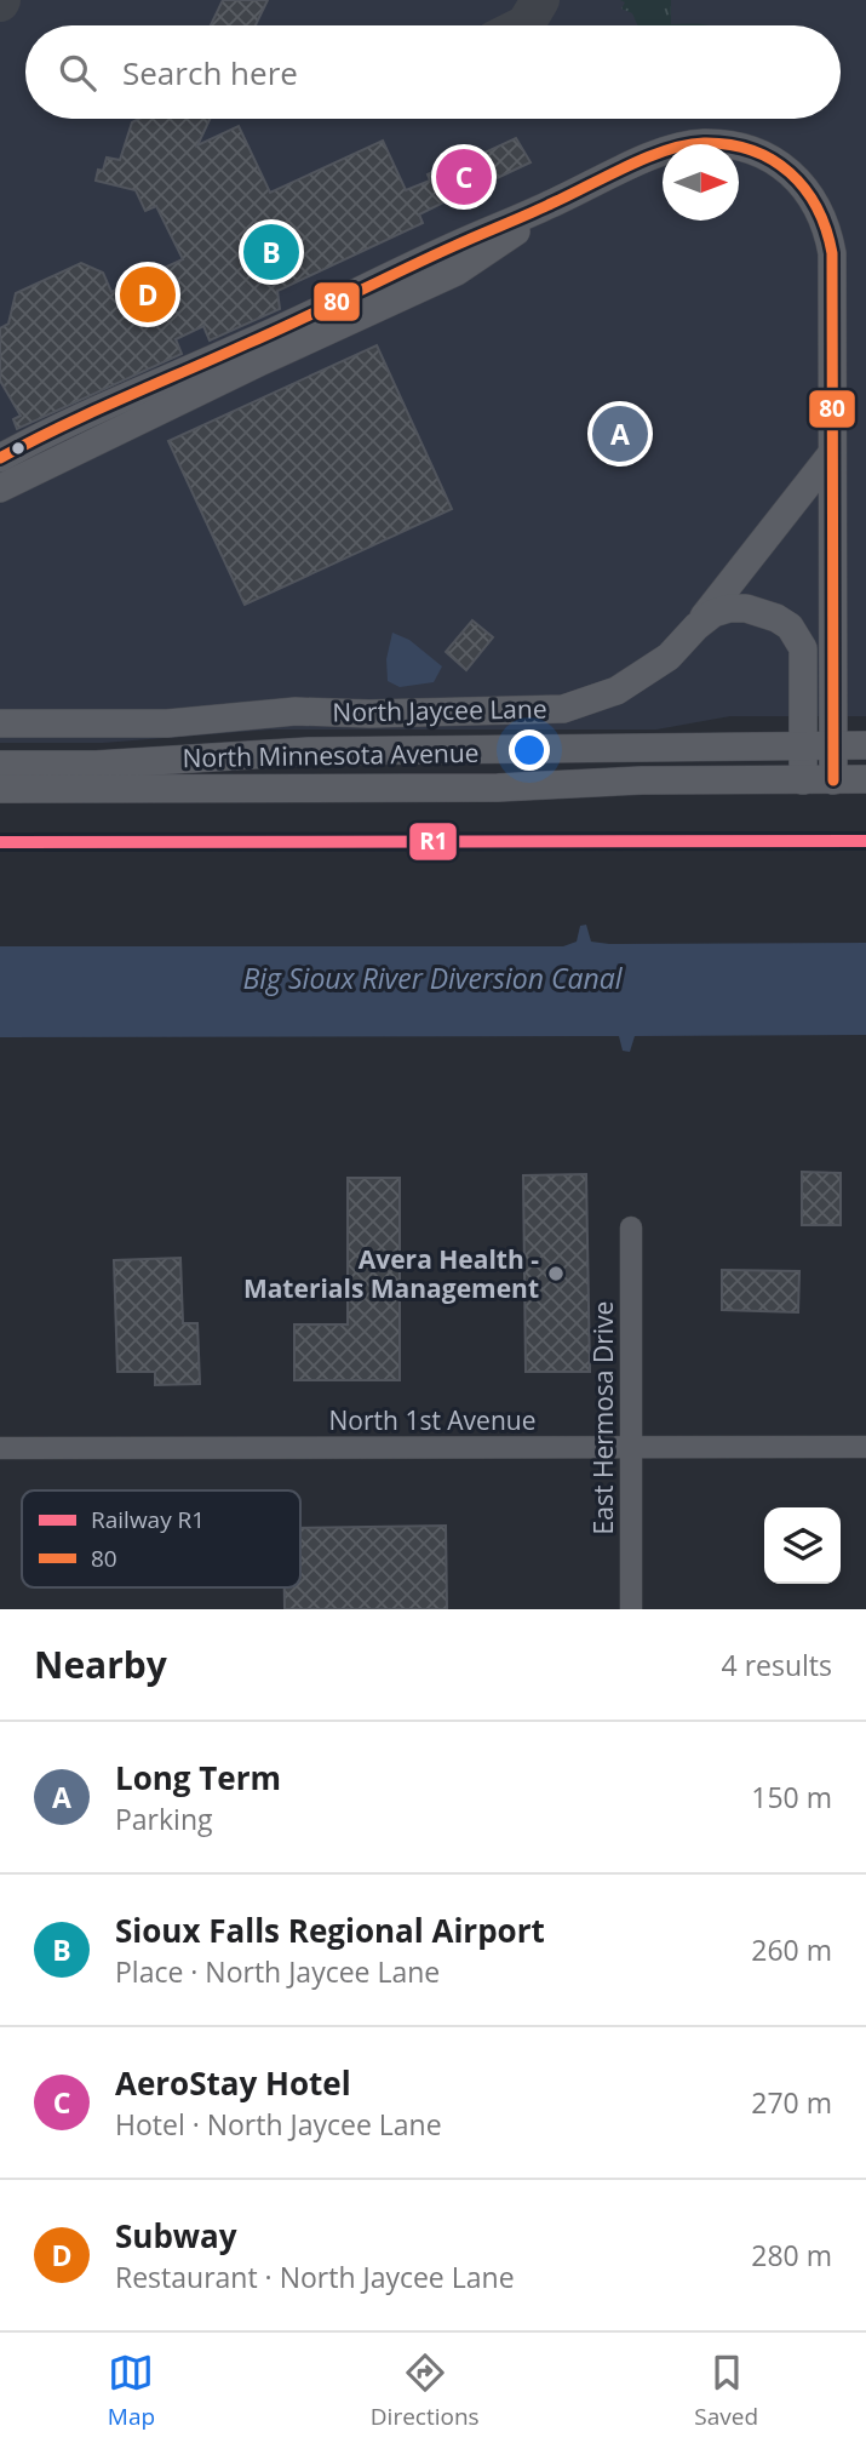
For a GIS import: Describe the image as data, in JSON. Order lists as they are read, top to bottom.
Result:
{
  "streets": {
    "main road": ["North Jaycee Lane", "North Minnesota Avenue"],
    "street": ["East Hermosa Drive", "North 1st Avenue"]
  },
  "crossings": [
    ["North Jaycee Lane", "North Minnesota Avenue"],
    ["East Hermosa Drive", "North 1st Avenue"]
  ],
  "water": ["Big Sioux River Diversion Canal"],
  "places": ["Avera Health - Materials Management"],
  "lines": ["transit line 80", "rail line R1"],
  "legend": ["Railway R1", "80"],
  "north": "right",
  "page": {
    "search": "Search here",
    "pins": [
      "C",
      "B",
      "D",
      "A"
    ],
    "heading": ["Nearby", "4 results"],
    "list": [
      {
        "mark": "A",
        "name": "Long Term",
        "note": "Parking",
        "value": "150 m"
      },
      {
        "mark": "B",
        "name": "Sioux Falls Regional Airport",
        "note": "Place · North Jaycee Lane",
        "value": "260 m"
      },
      {
        "mark": "C",
        "name": "AeroStay Hotel",
        "note": "Hotel · North Jaycee Lane",
        "value": "270 m"
      },
      {
        "mark": "D",
        "name": "Subway",
        "note": "Restaurant · North Jaycee Lane",
        "value": "280 m"
      }
    ],
    "nav": ["Map", "Directions", "Saved"]
  }
}
